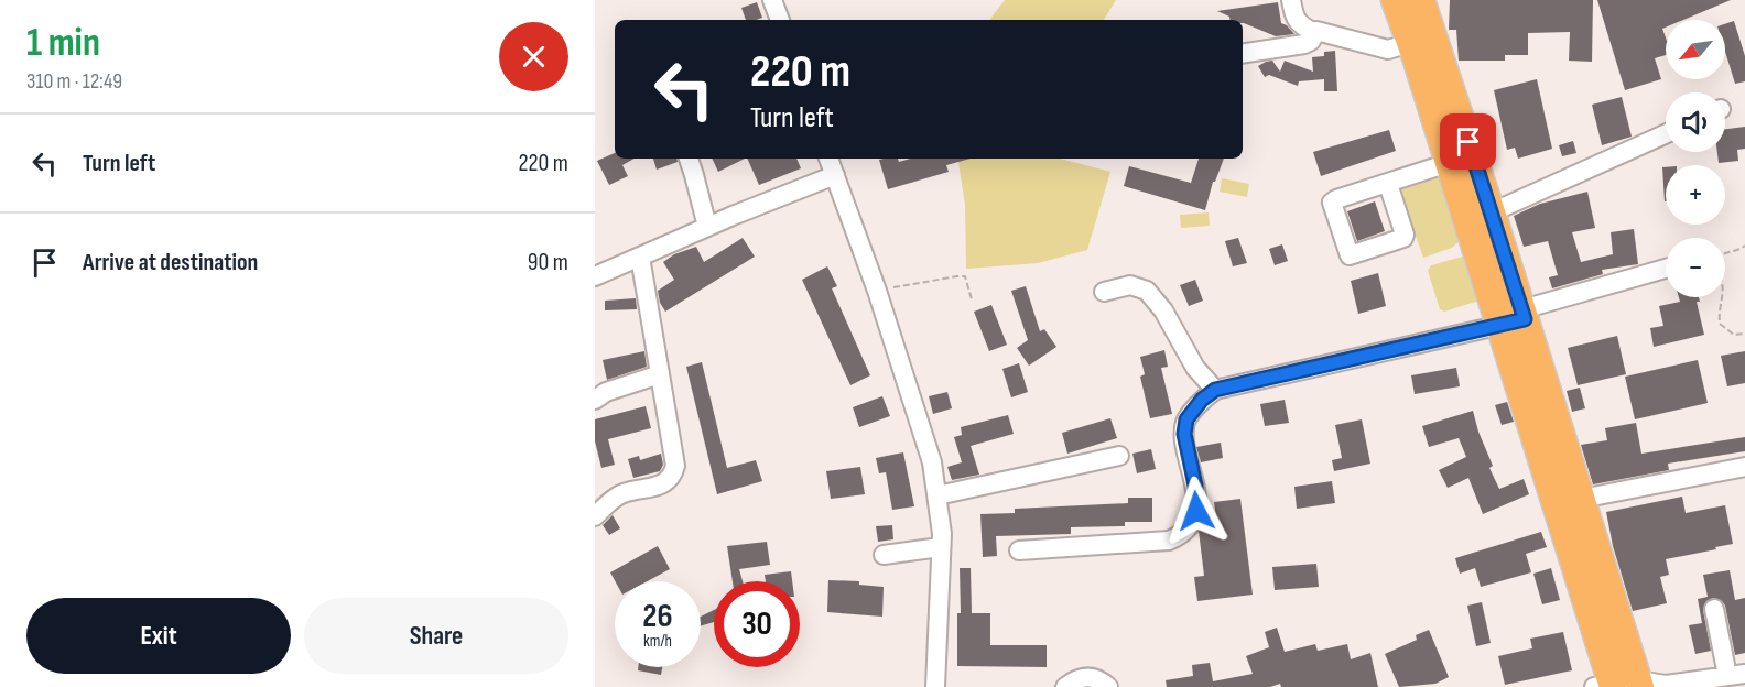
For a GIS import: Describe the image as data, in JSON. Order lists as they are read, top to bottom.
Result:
{
  "north": "bottom left",
  "page": {
    "heading": ["1 min", "310 m · 12:49"],
    "map_buttons": ["+", "−"],
    "turn": ["220 m", "Turn left"],
    "list": [
      {
        "name": "Turn left",
        "value": "220 m"
      },
      {
        "name": "Arrive at destination",
        "value": "90 m"
      }
    ],
    "speed": "26 km/h",
    "limit": "30",
    "buttons": ["Exit", "Share"]
  }
}
